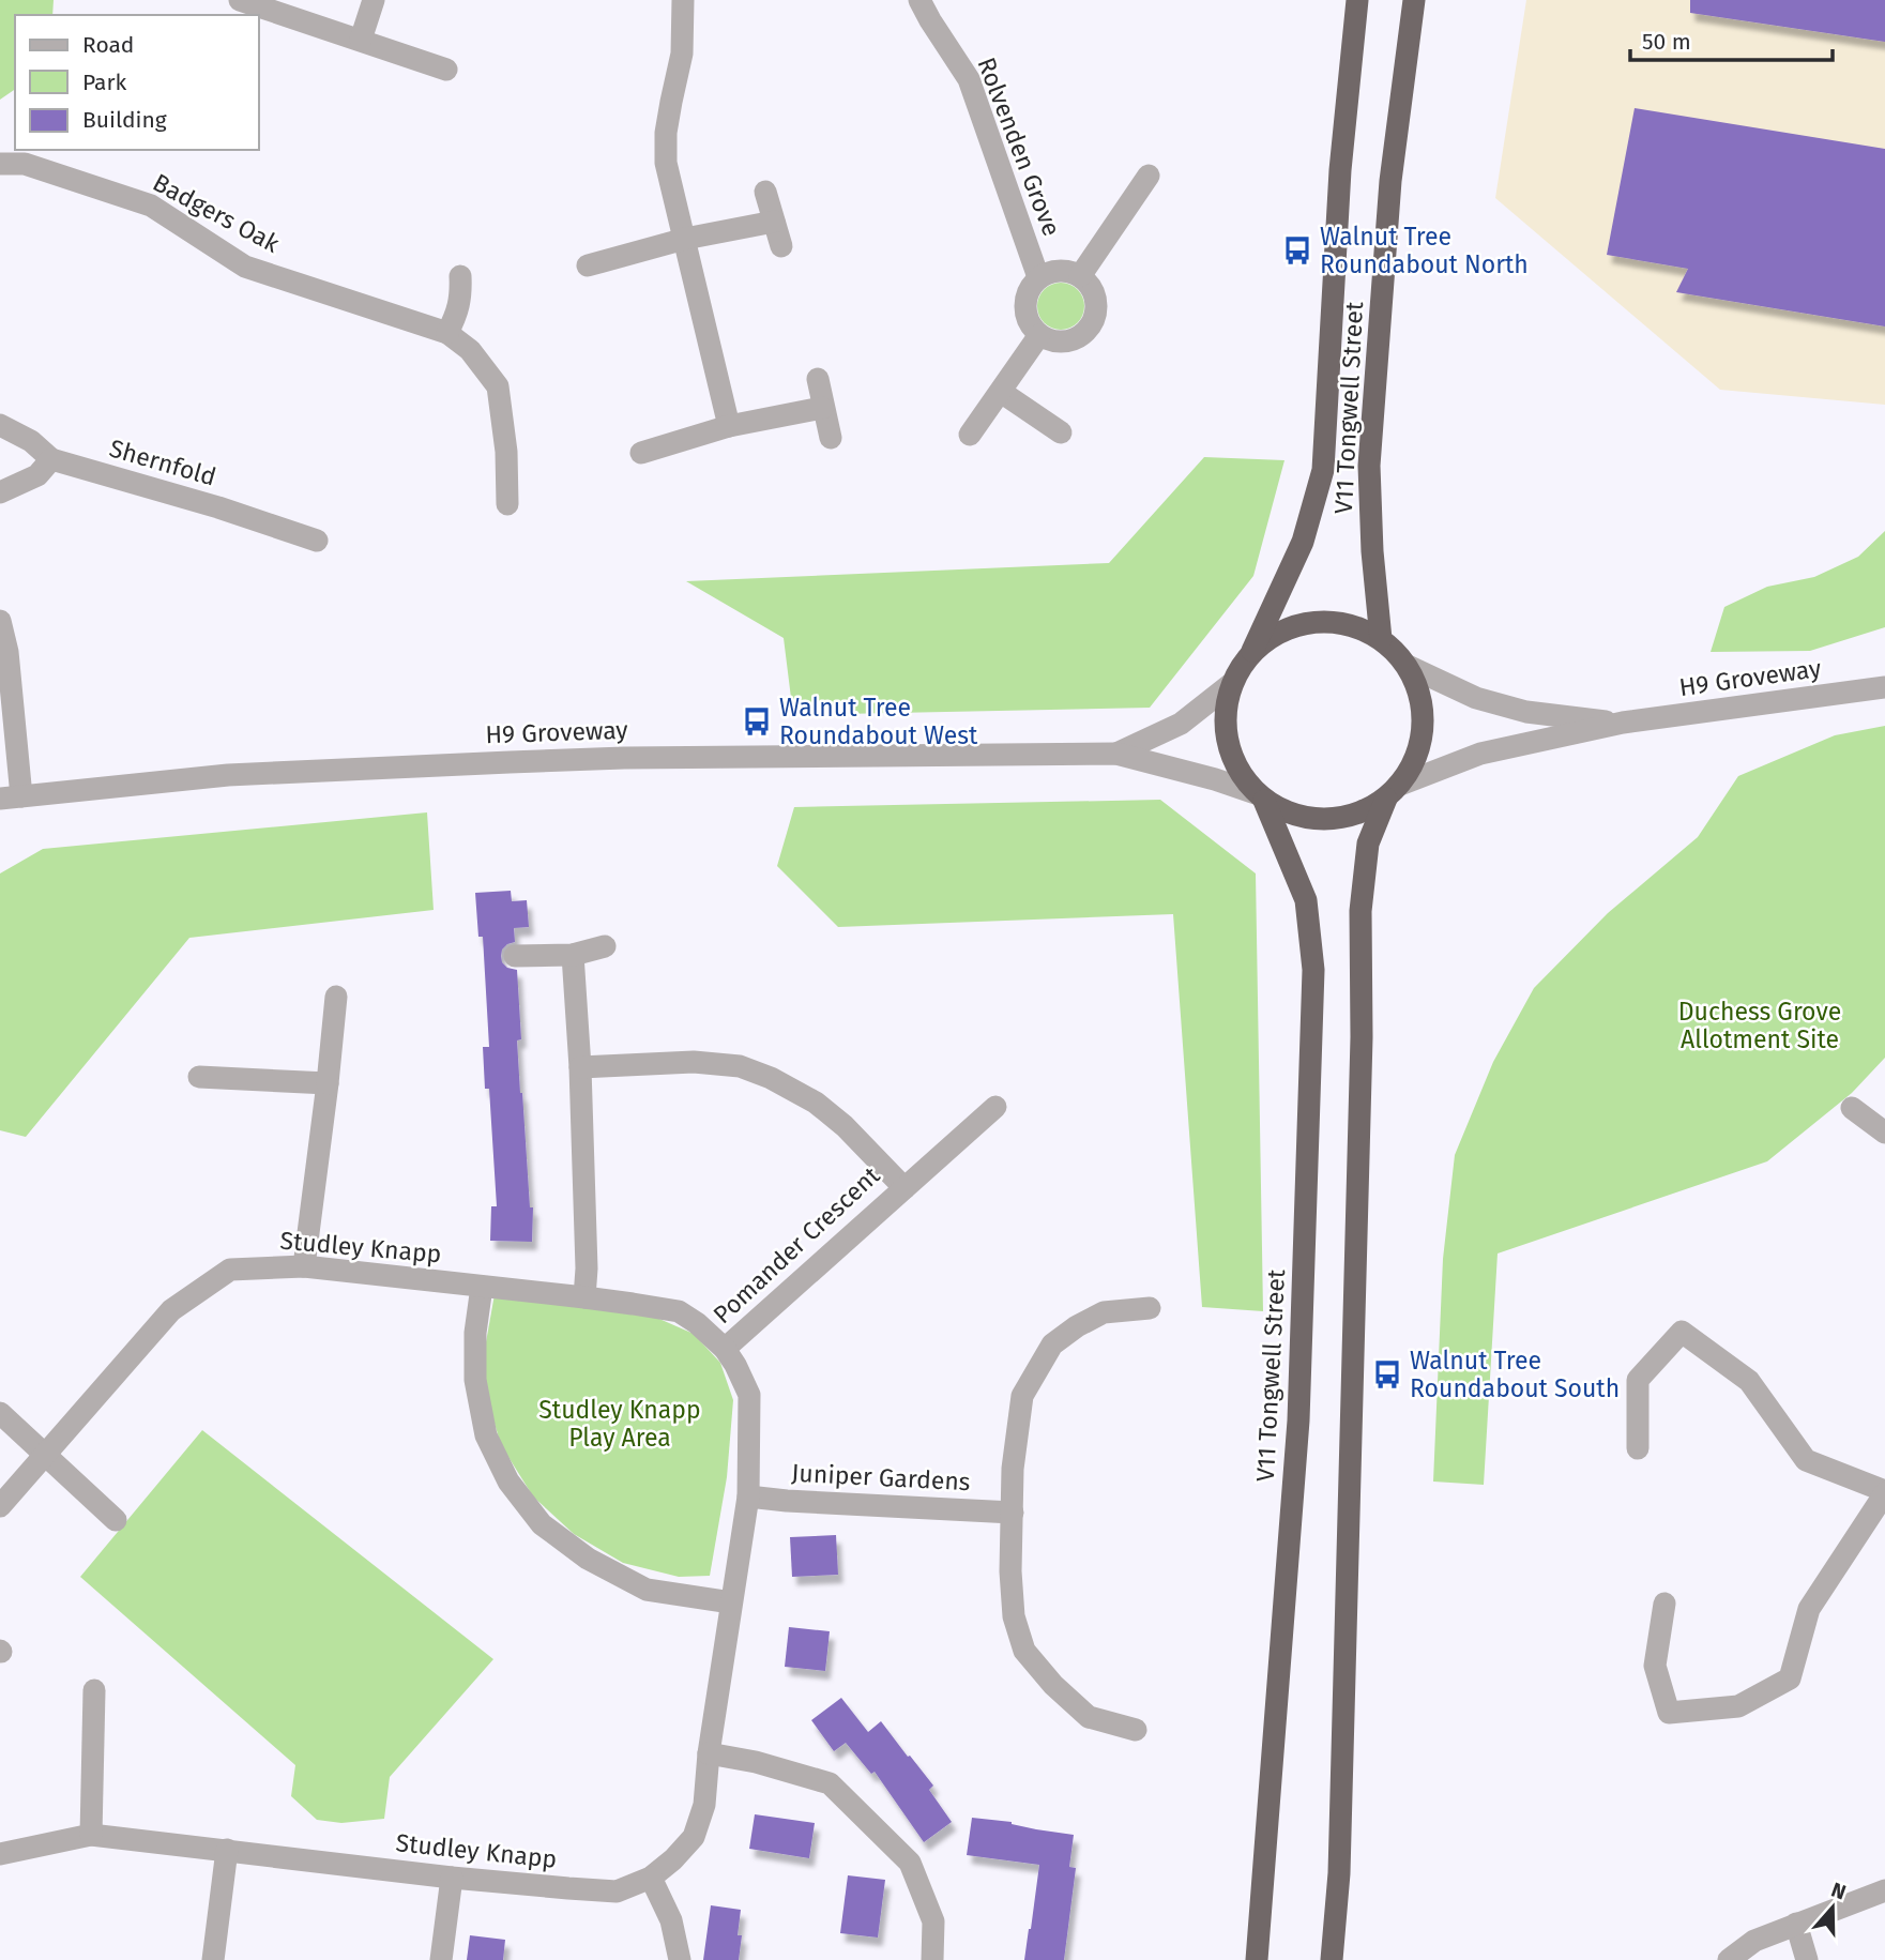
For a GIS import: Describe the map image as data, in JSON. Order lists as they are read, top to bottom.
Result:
{
  "streets": {
    "highway": ["V11 Tongwell Street"],
    "street": [
      "Rolvenden Grove",
      "Badgers Oak",
      "Shernfold",
      "H9 Groveway",
      "Pomander Crescent",
      "Studley Knapp",
      "Juniper Gardens"
    ]
  },
  "crossings": [
    ["V11 Tongwell Street", "H9 Groveway"],
    ["Pomander Crescent", "Studley Knapp"],
    ["Studley Knapp", "Juniper Gardens"]
  ],
  "parks": ["Duchess Grove Allotment Site", "Studley Knapp Play Area"],
  "places": {
    "bus stop": ["Walnut Tree Roundabout North", "Walnut Tree Roundabout West", "Walnut Tree Roundabout South"]
  },
  "legend": ["Road", "Park", "Building"],
  "scale_bar": "50 m",
  "north": "top"
}
